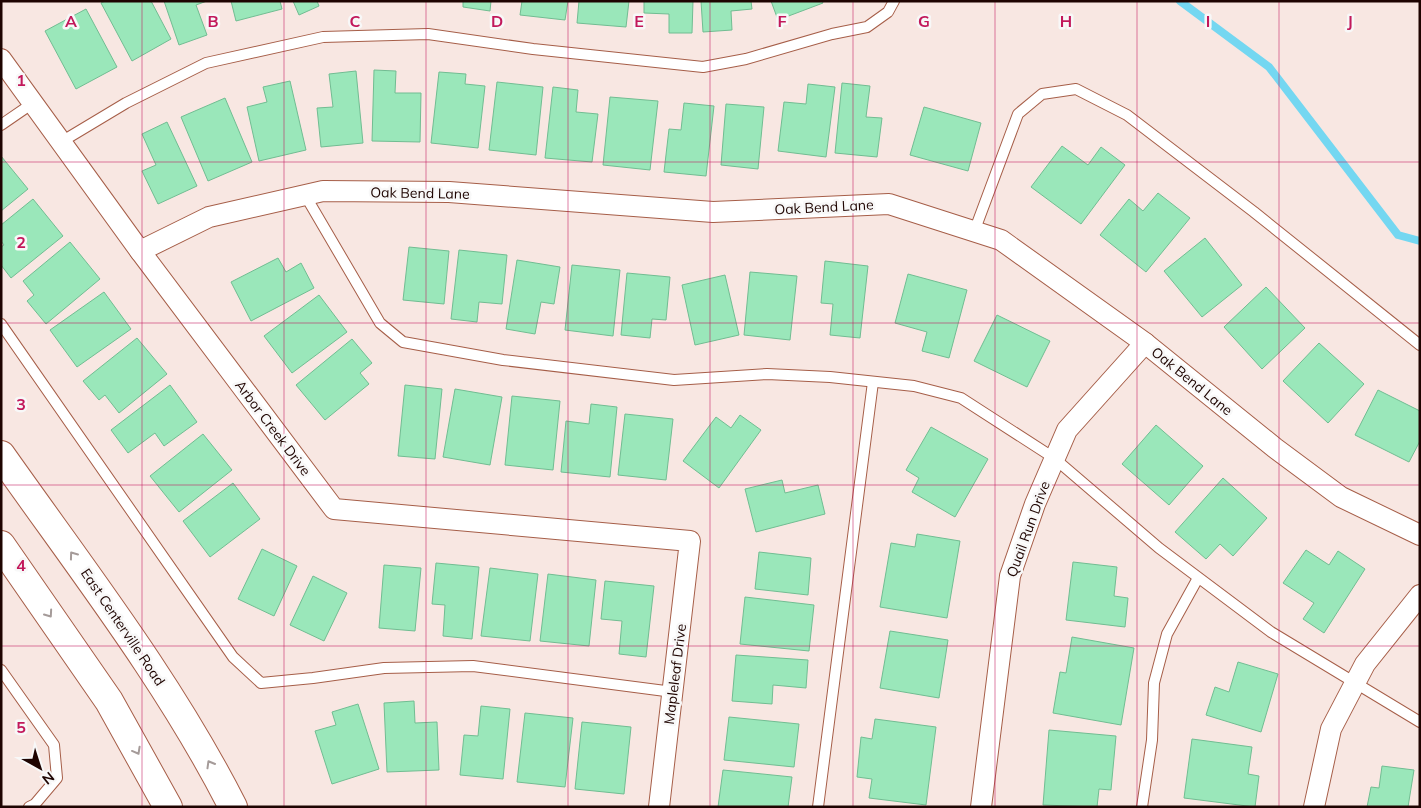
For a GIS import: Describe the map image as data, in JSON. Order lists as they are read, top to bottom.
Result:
{
  "streets": {
    "main road": ["East Centerville Road"],
    "street": [
      "Oak Bend Lane",
      "Arbor Creek Drive",
      "Quail Run Drive",
      "Mapleleaf Drive"
    ]
  },
  "crossings": [
    ["Oak Bend Lane", "Arbor Creek Drive"],
    ["Oak Bend Lane", "Quail Run Drive"],
    ["Arbor Creek Drive", "Mapleleaf Drive"]
  ],
  "north": "bottom right",
  "grid": {
    "columns": [
      "A",
      "B",
      "C",
      "D",
      "E",
      "F",
      "G",
      "H",
      "I",
      "J"
    ],
    "rows": [
      "1",
      "2",
      "3",
      "4",
      "5"
    ]
  }
}
